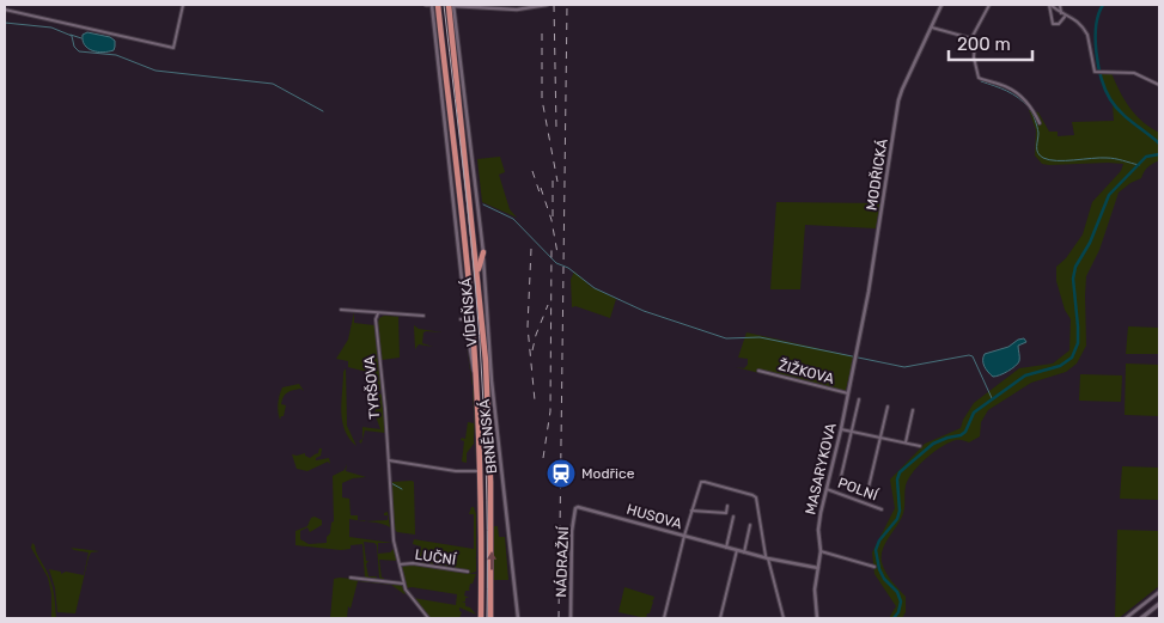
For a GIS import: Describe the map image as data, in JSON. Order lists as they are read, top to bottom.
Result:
{
  "streets": {
    "highway": ["VÍDEŇSKÁ"],
    "street": [
      "MODŘICKÁ",
      "ŽIŽKOVA",
      "TYRŠOVA",
      "BRNĚNSKÁ",
      "MASARYKOVA",
      "POLNÍ",
      "HUSOVA",
      "LUČNÍ",
      "NÁDRAŽNÍ"
    ]
  },
  "crossings": [
    ["MODŘICKÁ", "MASARYKOVA"],
    ["ŽIŽKOVA", "MASARYKOVA"],
    ["TYRŠOVA", "LUČNÍ"],
    ["MASARYKOVA", "POLNÍ"],
    ["MASARYKOVA", "HUSOVA"],
    ["HUSOVA", "NÁDRAŽNÍ"]
  ],
  "places": {
    "station": ["Modřice"]
  },
  "scale_bar": "200 m"
}
